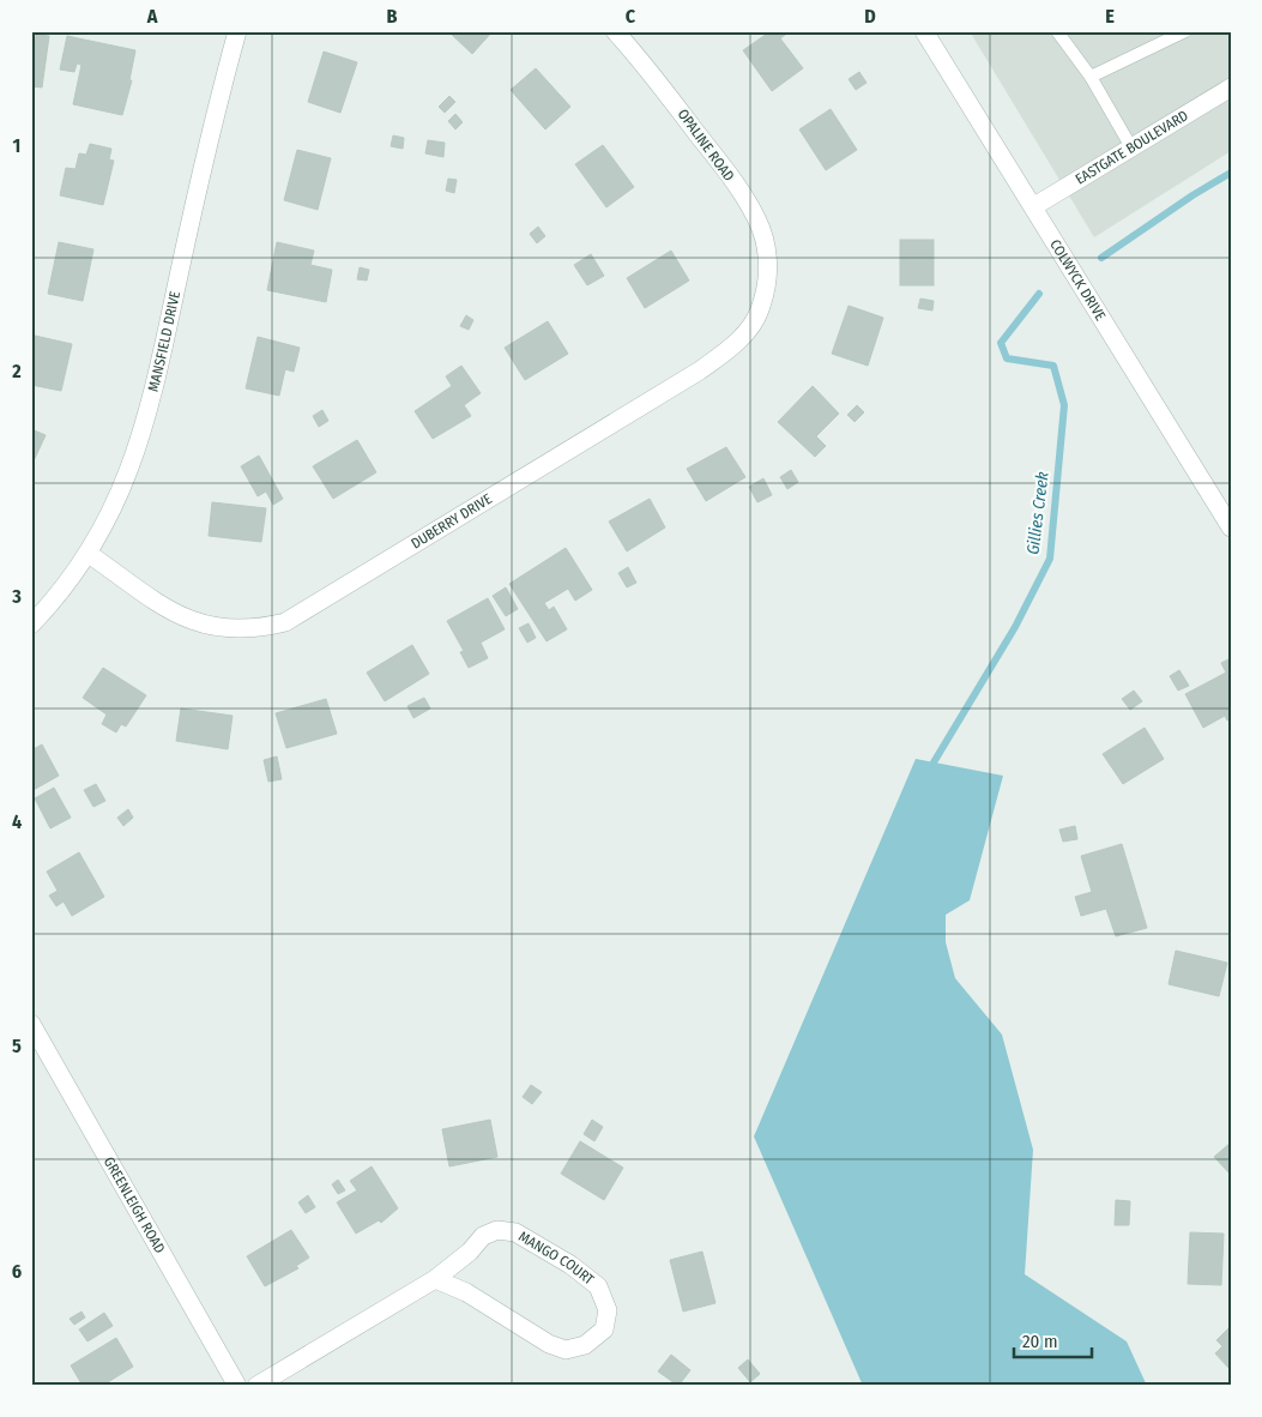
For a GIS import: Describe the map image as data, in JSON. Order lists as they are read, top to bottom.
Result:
{
  "streets": {
    "street": [
      "OPALINE ROAD",
      "EASTGATE BOULEVARD",
      "COLWYCK DRIVE",
      "MANSFIELD DRIVE",
      "DUBERRY DRIVE",
      "GREENLEIGH ROAD",
      "MANGO COURT"
    ]
  },
  "crossings": [
    ["OPALINE ROAD", "DUBERRY DRIVE"],
    ["EASTGATE BOULEVARD", "COLWYCK DRIVE"],
    ["MANSFIELD DRIVE", "DUBERRY DRIVE"]
  ],
  "water": ["Gillies Creek"],
  "scale_bar": "20 m",
  "grid": {
    "columns": [
      "A",
      "B",
      "C",
      "D",
      "E"
    ],
    "rows": [
      "1",
      "2",
      "3",
      "4",
      "5",
      "6"
    ]
  }
}
